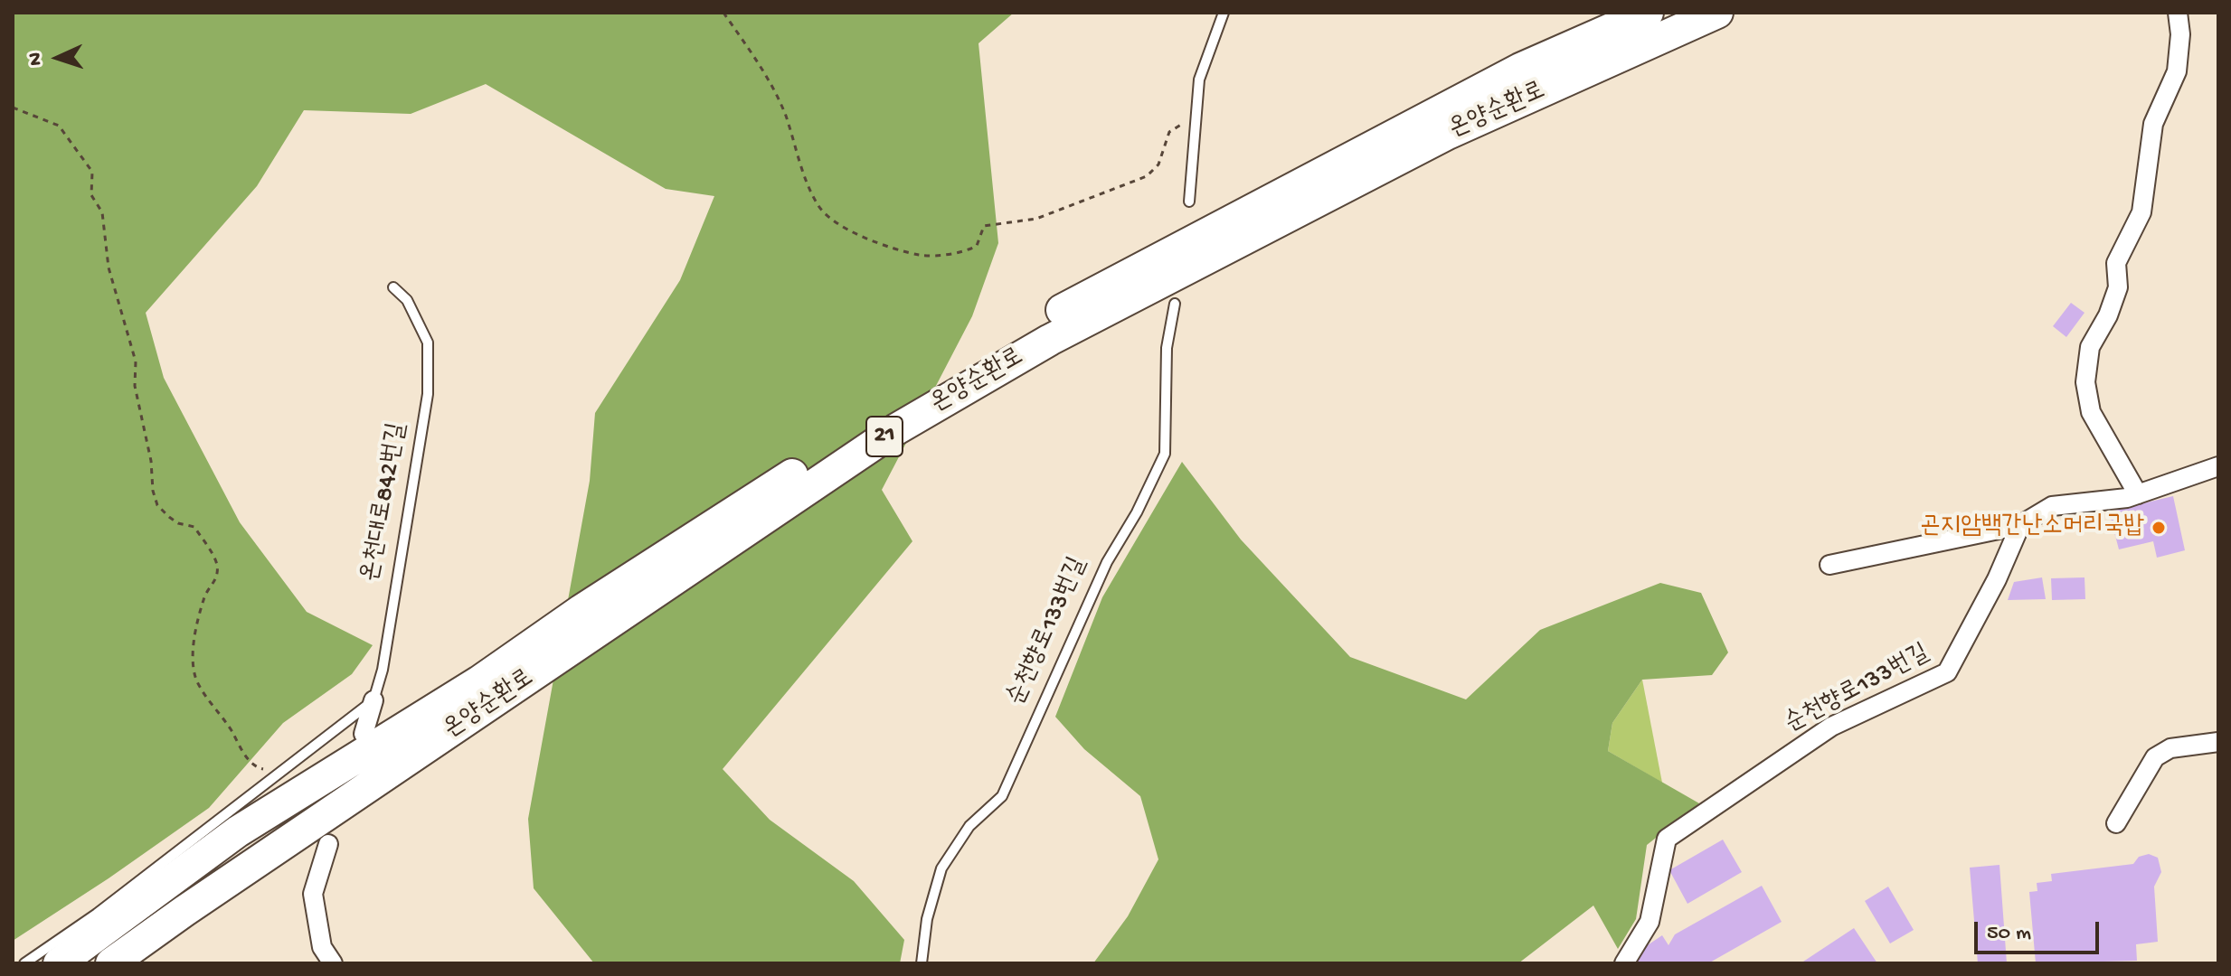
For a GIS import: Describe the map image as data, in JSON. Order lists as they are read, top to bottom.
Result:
{
  "streets": {
    "highway": ["온양순환로", "21"],
    "street": ["온천대로842번길", "순천향로133번길"]
  },
  "places": ["곤지암백간난소머리국밥"],
  "scale_bar": "50 m",
  "north": "left"
}
